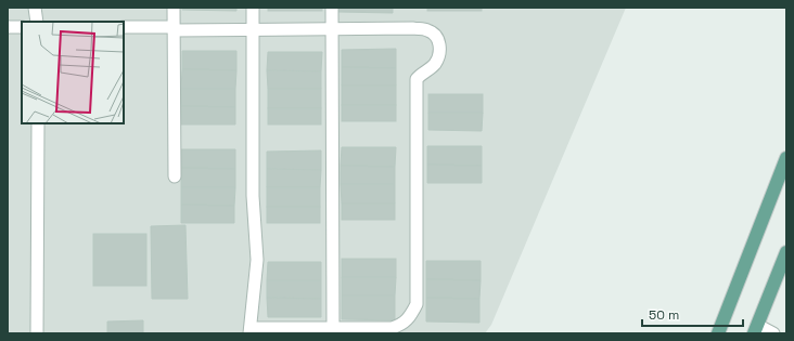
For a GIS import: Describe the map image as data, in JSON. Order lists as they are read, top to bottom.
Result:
{
  "scale_bar": "50 m"
}
